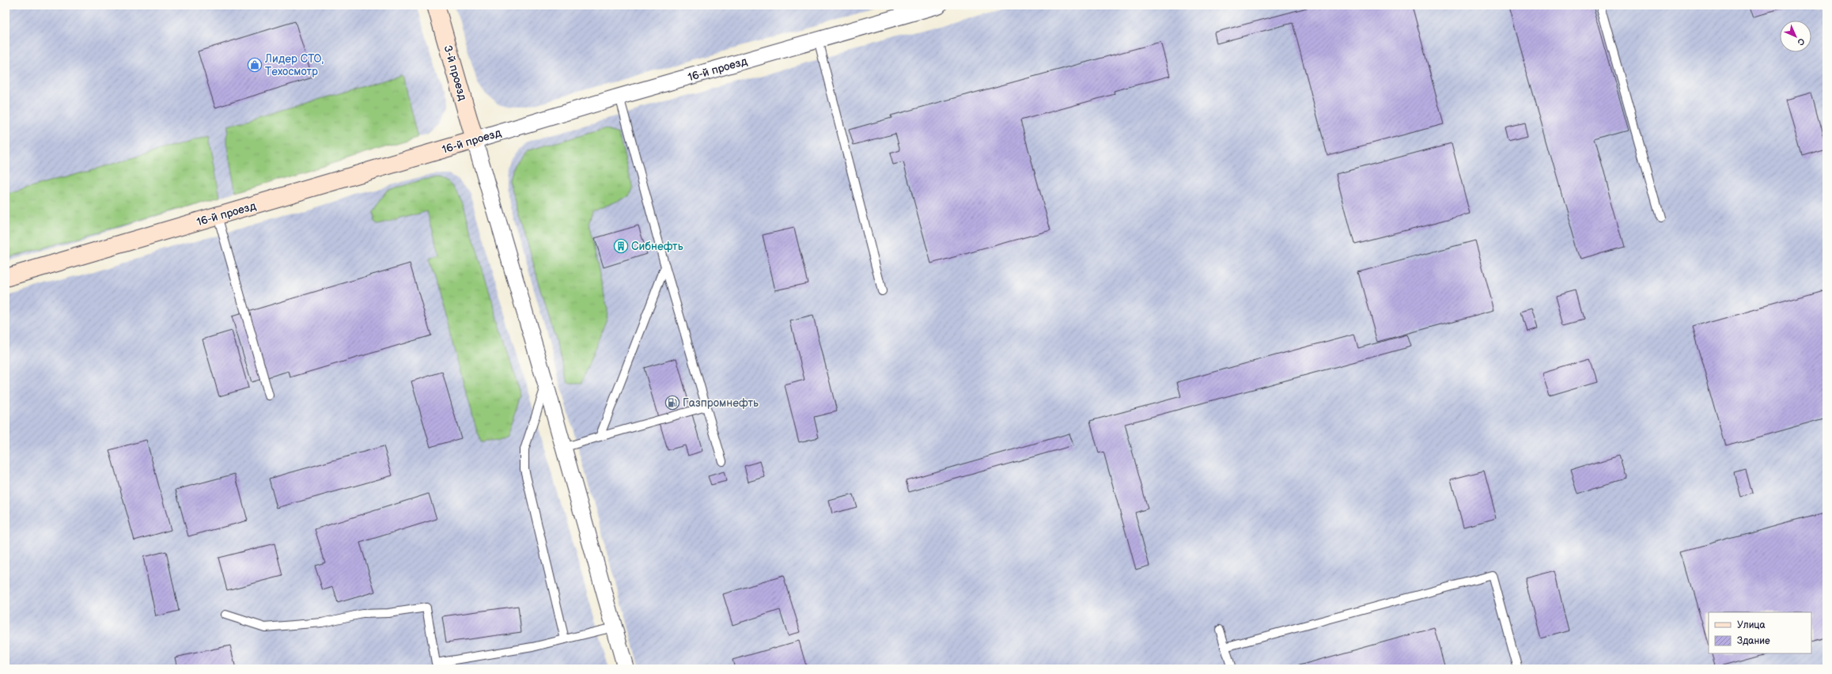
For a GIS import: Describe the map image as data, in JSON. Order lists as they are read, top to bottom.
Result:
{
  "streets": {
    "street": ["16-й проезд", "3-й проезд"]
  },
  "crossings": [
    ["16-й проезд", "3-й проезд"]
  ],
  "places": {
    "shop": ["Лидер СТО, Техосмотр"],
    "building": ["Сибнефть"],
    "fuel station": ["Газпромнефть"]
  },
  "legend": ["Улица", "Здание"],
  "north": "bottom right"
}
